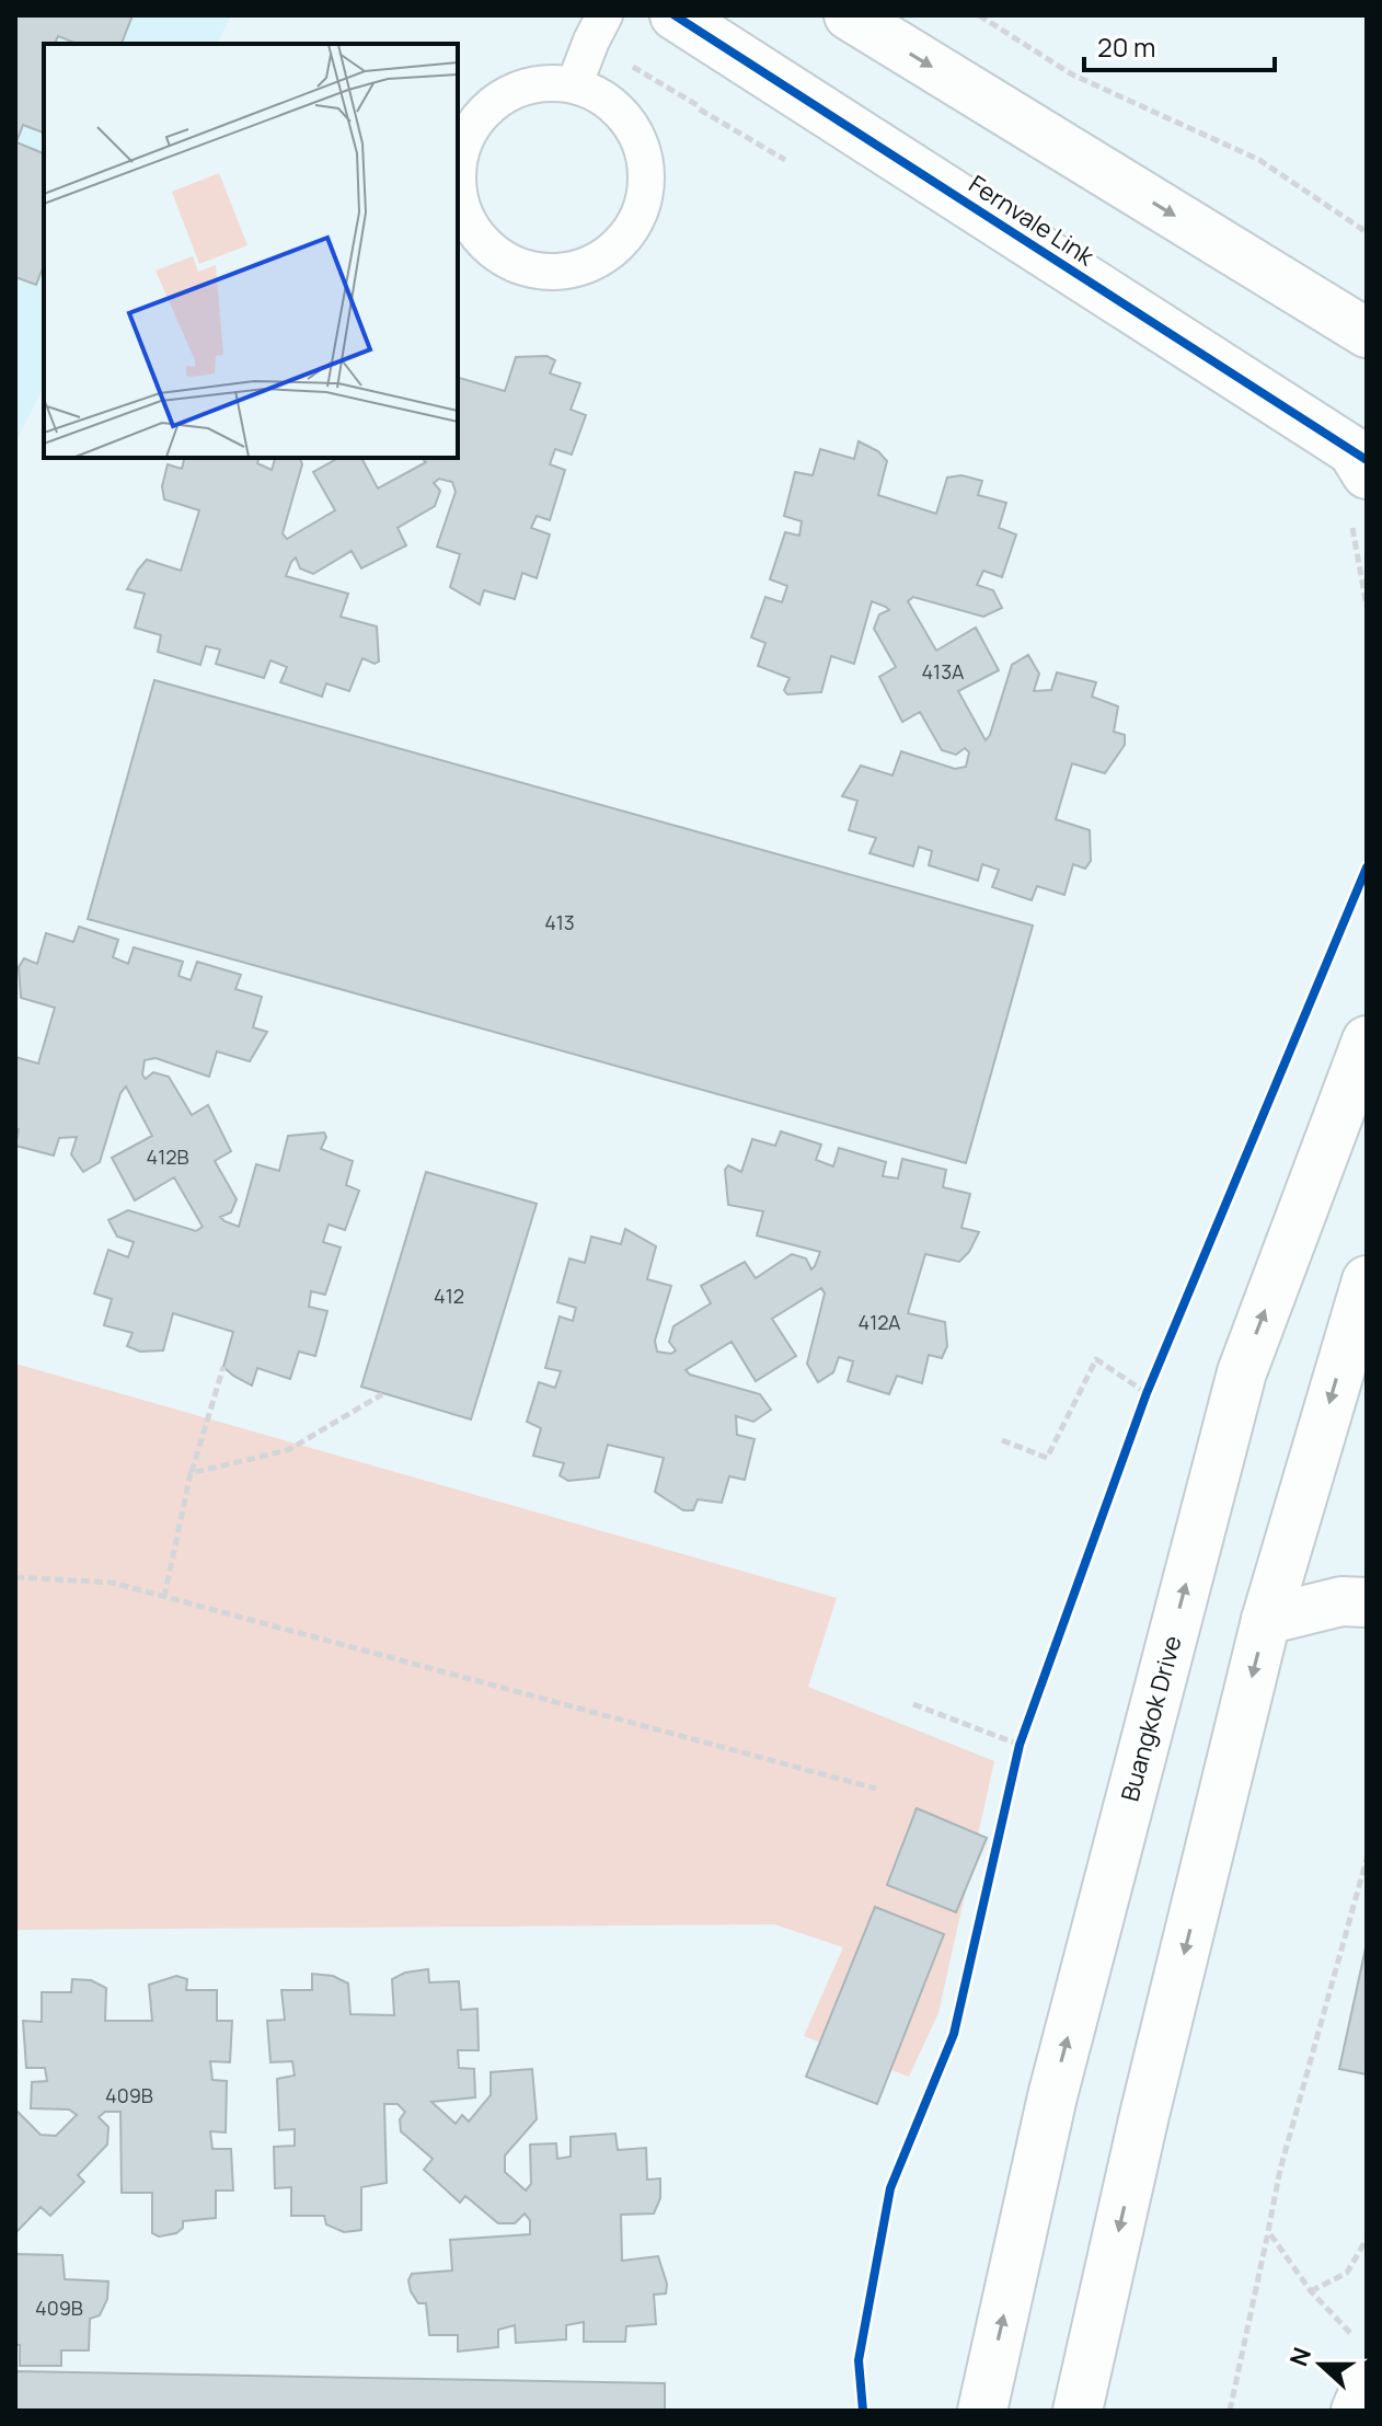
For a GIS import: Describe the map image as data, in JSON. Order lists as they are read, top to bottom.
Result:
{
  "streets": {
    "main road": ["Fernvale Link", "Buangkok Drive"]
  },
  "house_numbers": [
    "413A",
    "413",
    "412B",
    "412",
    "412A",
    "409B",
    "409B"
  ],
  "scale_bar": "20 m",
  "north": "left"
}
